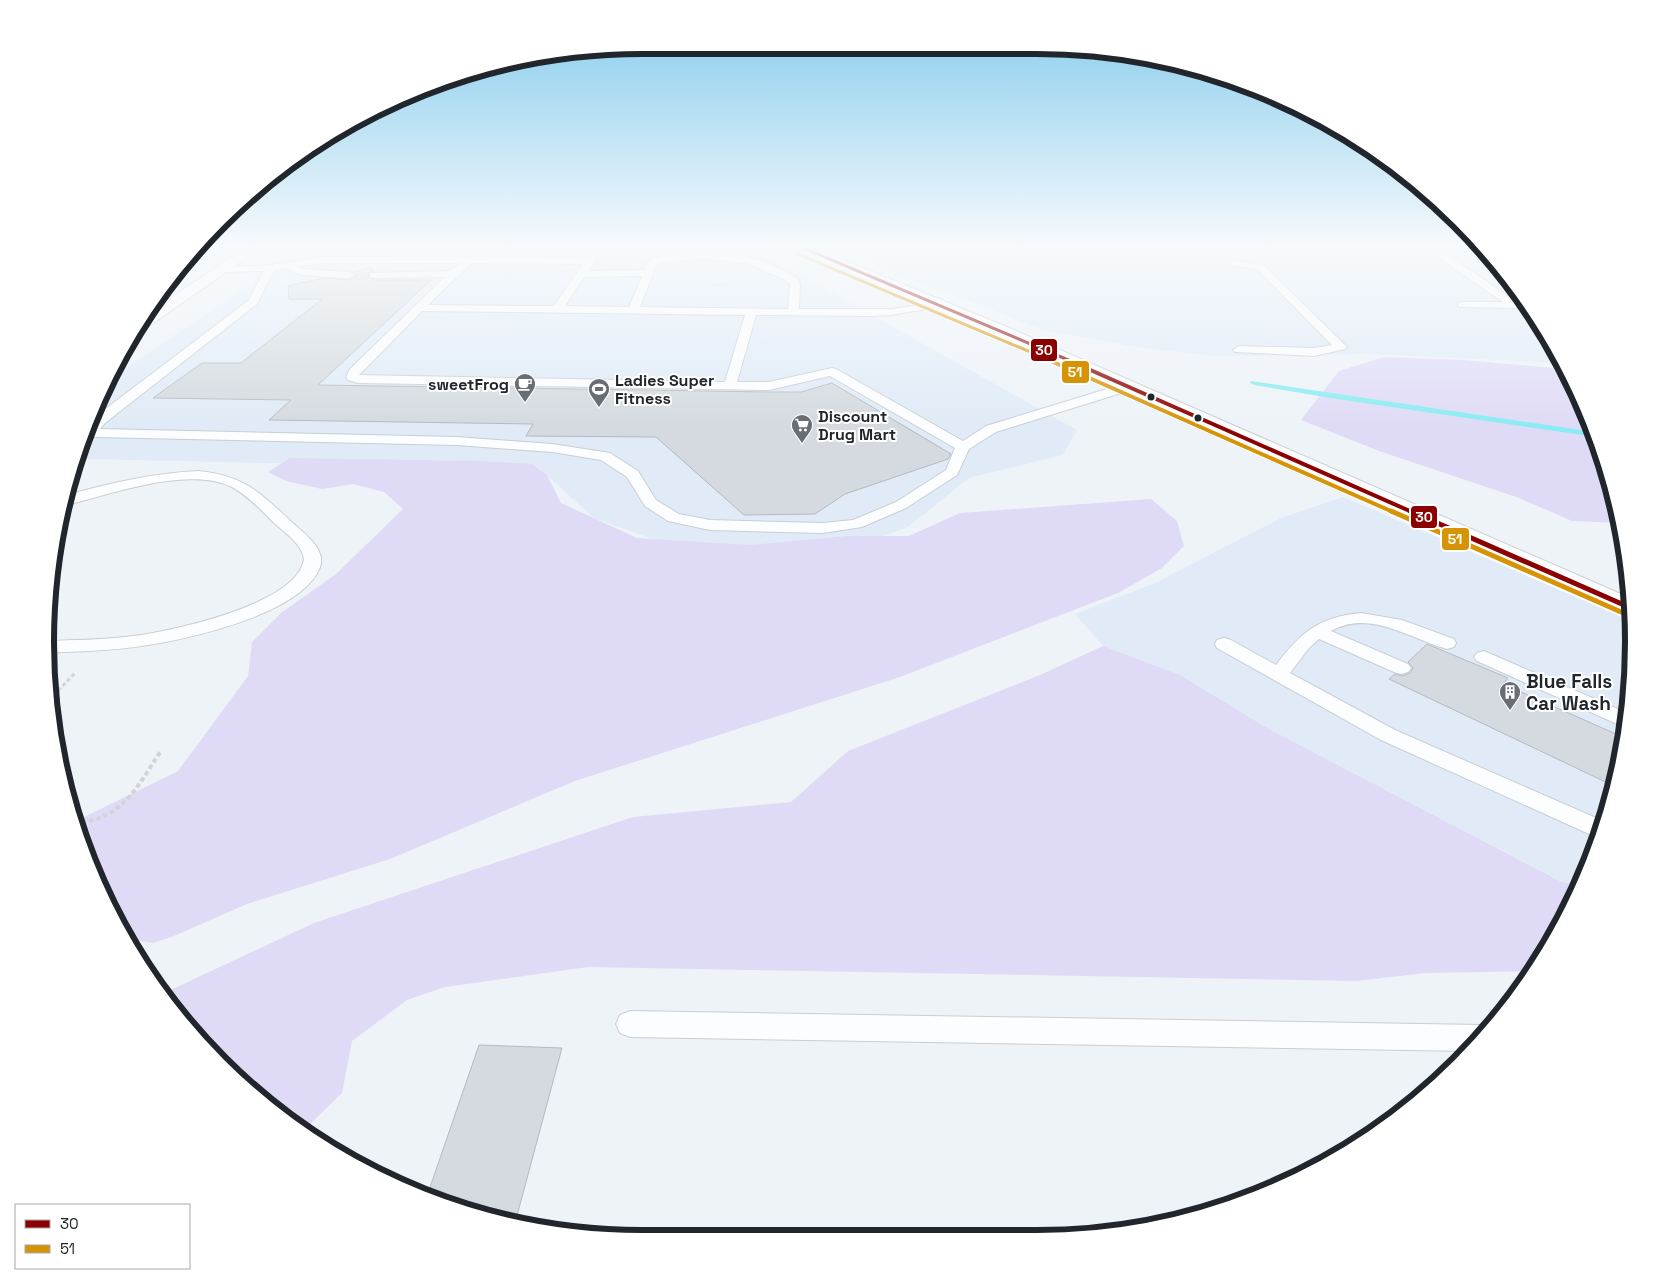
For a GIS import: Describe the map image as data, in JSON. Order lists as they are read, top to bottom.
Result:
{
  "places": {
    "cafe": ["sweetFrog"],
    "sports": ["Ladies Super Fitness"],
    "supermarket": ["Discount Drug Mart"],
    "building": ["Blue Falls Car Wash"]
  },
  "lines": ["transit line 30", "transit line 51"],
  "legend": ["30", "51"]
}
